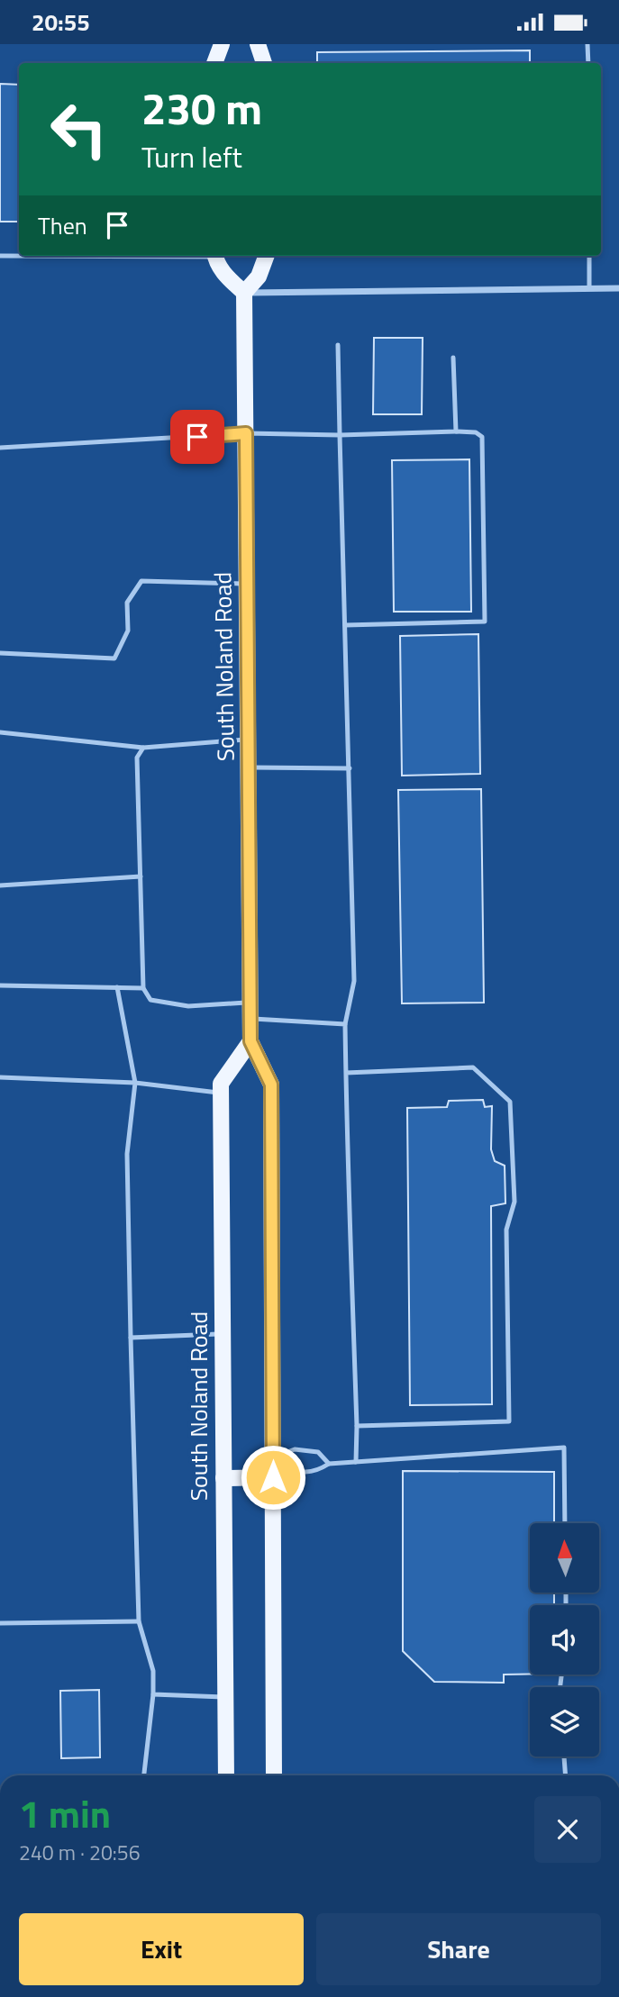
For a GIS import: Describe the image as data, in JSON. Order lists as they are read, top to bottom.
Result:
{
  "streets": {
    "main road": ["South Noland Road"]
  },
  "north": "top",
  "page": {
    "status": "20:55",
    "turn": ["230 m", "Turn left"],
    "then": "Then",
    "heading": ["1 min", "240 m · 20:56"],
    "buttons": ["Exit", "Share"]
  }
}
